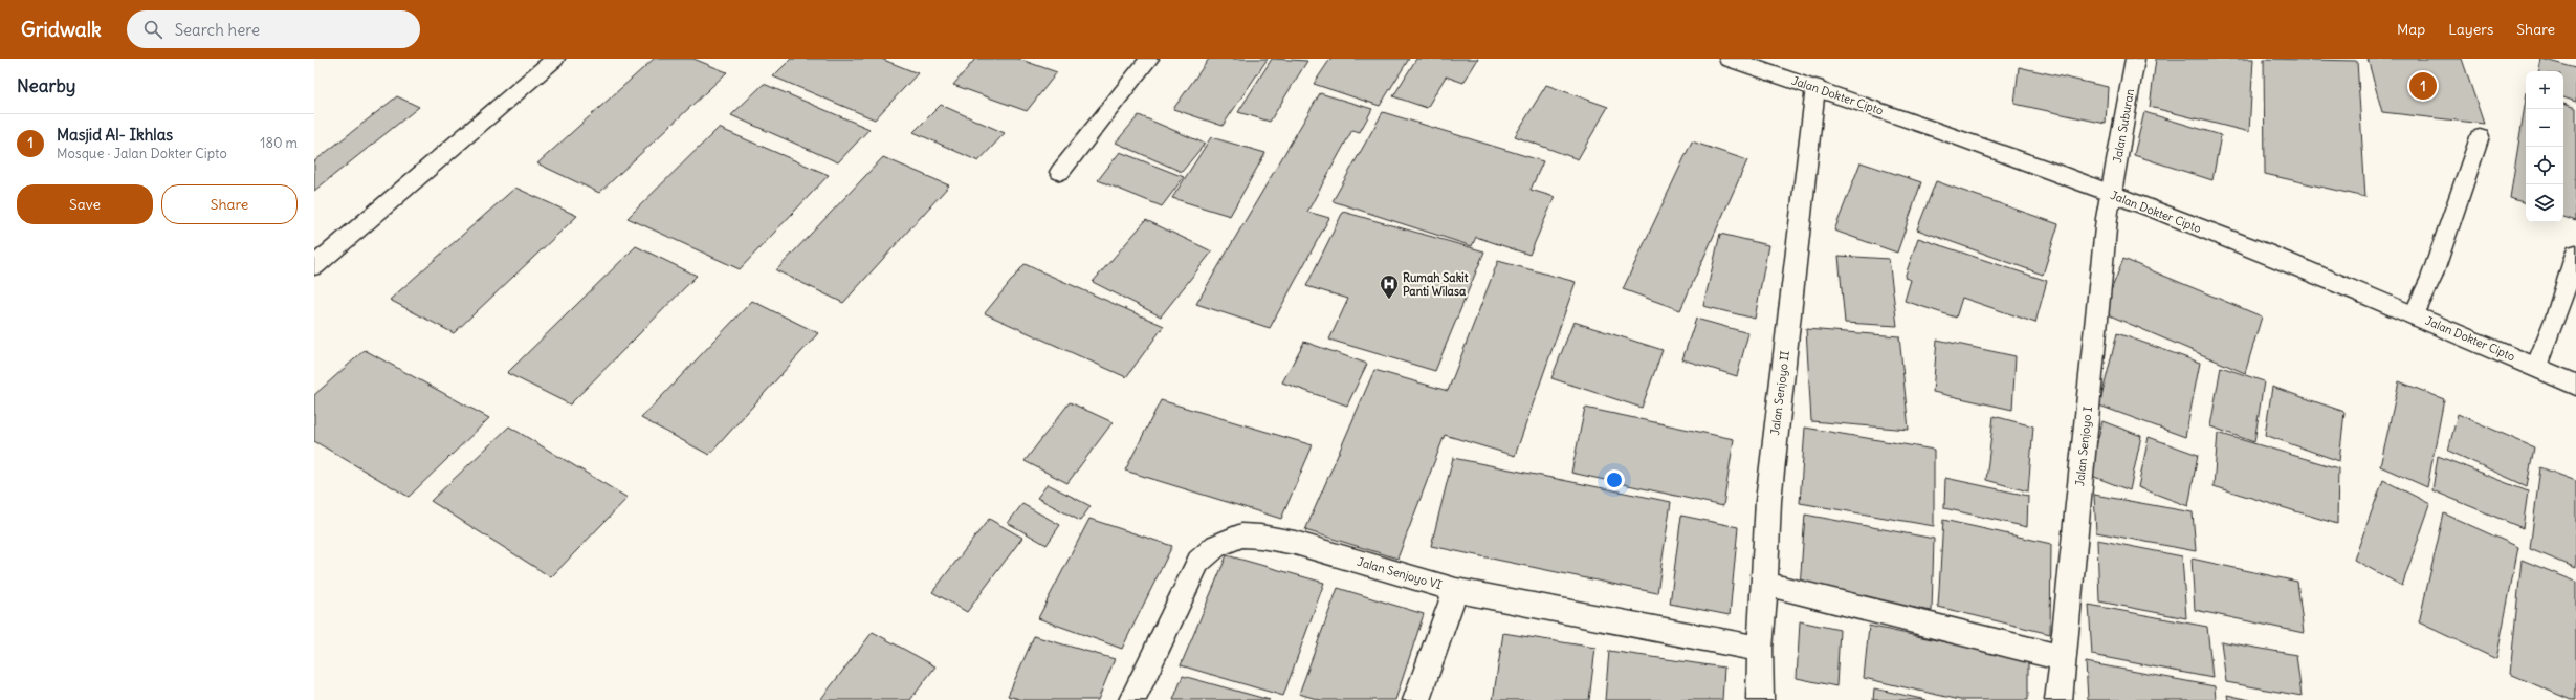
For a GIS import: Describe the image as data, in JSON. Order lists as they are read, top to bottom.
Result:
{
  "streets": {
    "main road": [
      "Jalan Dokter Cipto",
      "Jalan Suburan",
      "Jalan Senjoyo II",
      "Jalan Senjoyo I",
      "Jalan Senjoyo VI"
    ]
  },
  "crossings": [
    ["Jalan Dokter Cipto", "Jalan Suburan"],
    ["Jalan Dokter Cipto", "Jalan Senjoyo II"],
    ["Jalan Dokter Cipto", "Jalan Senjoyo I"],
    ["Jalan Suburan", "Jalan Senjoyo I"],
    ["Jalan Senjoyo II", "Jalan Senjoyo VI"]
  ],
  "places": {
    "hospital": ["Rumah Sakit Panti Wilasa"]
  },
  "page": {
    "header": "Gridwalk",
    "search": "Search here",
    "nav": ["Map", "Layers", "Share"],
    "heading": "Nearby",
    "pins": "1",
    "map_buttons": ["+", "−"],
    "list": [
      {
        "mark": "1",
        "name": "Masjid Al- Ikhlas",
        "note": "Mosque · Jalan Dokter Cipto",
        "value": "180 m"
      }
    ],
    "buttons": ["Save", "Share"]
  }
}
